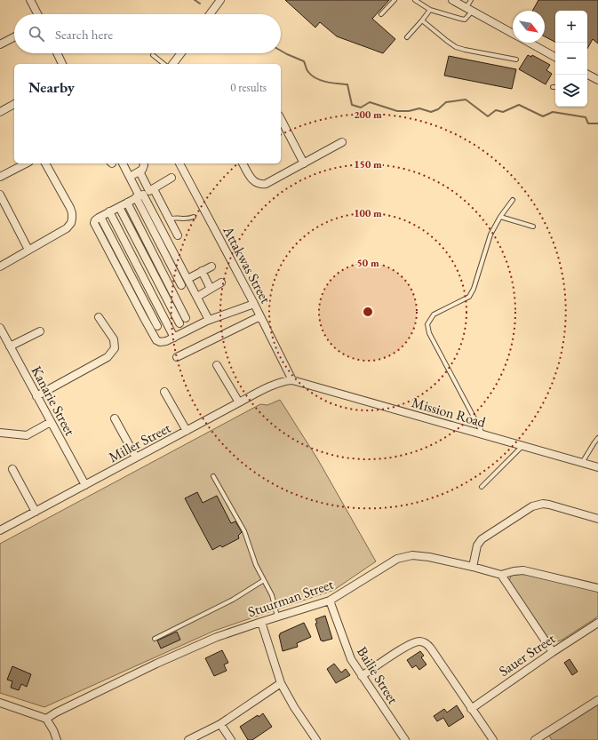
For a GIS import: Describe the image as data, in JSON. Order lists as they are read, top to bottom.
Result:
{
  "streets": {
    "street": [
      "Attakwas Street",
      "Kanarie Street",
      "Mission Road",
      "Miller Street",
      "Stuurman Street",
      "Sauer Street",
      "Bailie Street"
    ]
  },
  "crossings": [
    ["Attakwas Street", "Mission Road"],
    ["Attakwas Street", "Miller Street"],
    ["Kanarie Street", "Miller Street"],
    ["Mission Road", "Miller Street"],
    ["Stuurman Street", "Bailie Street"]
  ],
  "north": "bottom right",
  "page": {
    "map_buttons": ["+", "−"],
    "search": "Search here",
    "heading": ["Nearby", "0 results"]
  },
  "rings": [
    "200 m",
    "150 m",
    "100 m",
    "50 m"
  ]
}
